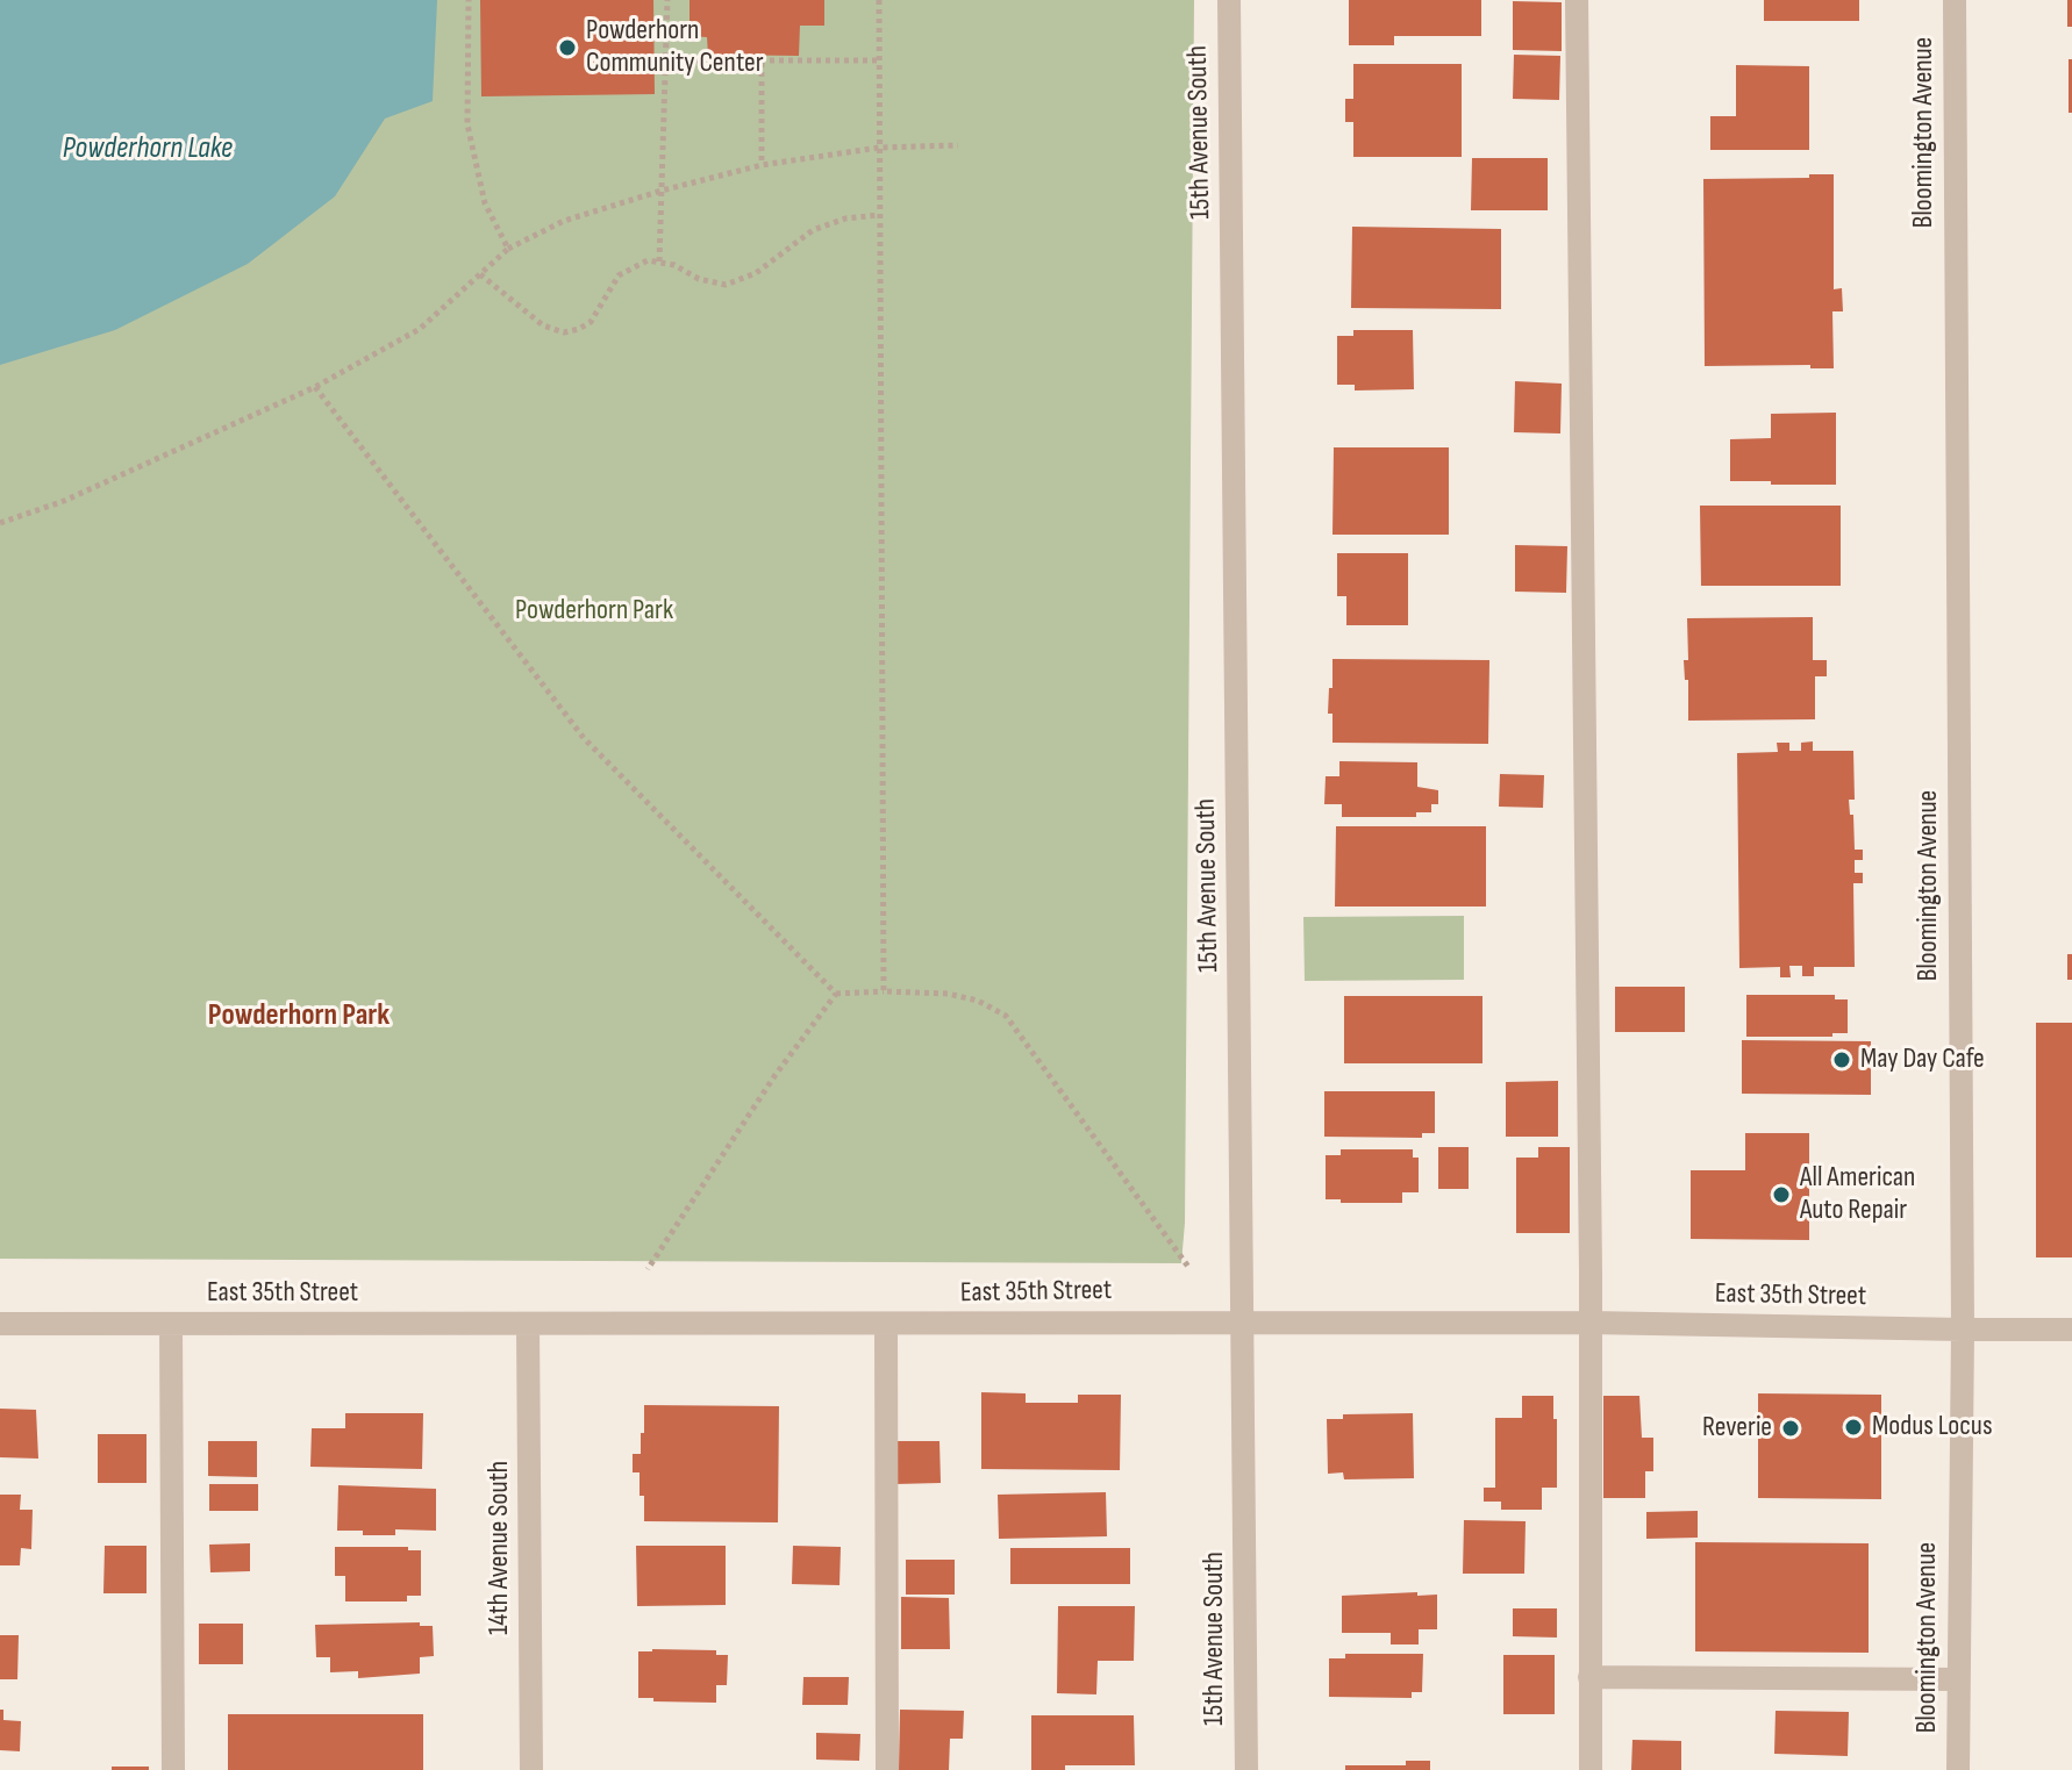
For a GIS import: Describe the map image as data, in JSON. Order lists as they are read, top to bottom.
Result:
{
  "streets": {
    "street": [
      "15th Avenue South",
      "Bloomington Avenue",
      "East 35th Street",
      "14th Avenue South"
    ]
  },
  "crossings": [
    ["15th Avenue South", "East 35th Street"],
    ["Bloomington Avenue", "East 35th Street"],
    ["East 35th Street", "14th Avenue South"]
  ],
  "districts": ["Powderhorn Park"],
  "water": ["Powderhorn Lake"],
  "parks": ["Powderhorn Park"],
  "places": [
    "Powderhorn Community Center",
    "May Day Cafe",
    "All American Auto Repair",
    "Modus Locus",
    "Reverie"
  ]
}
